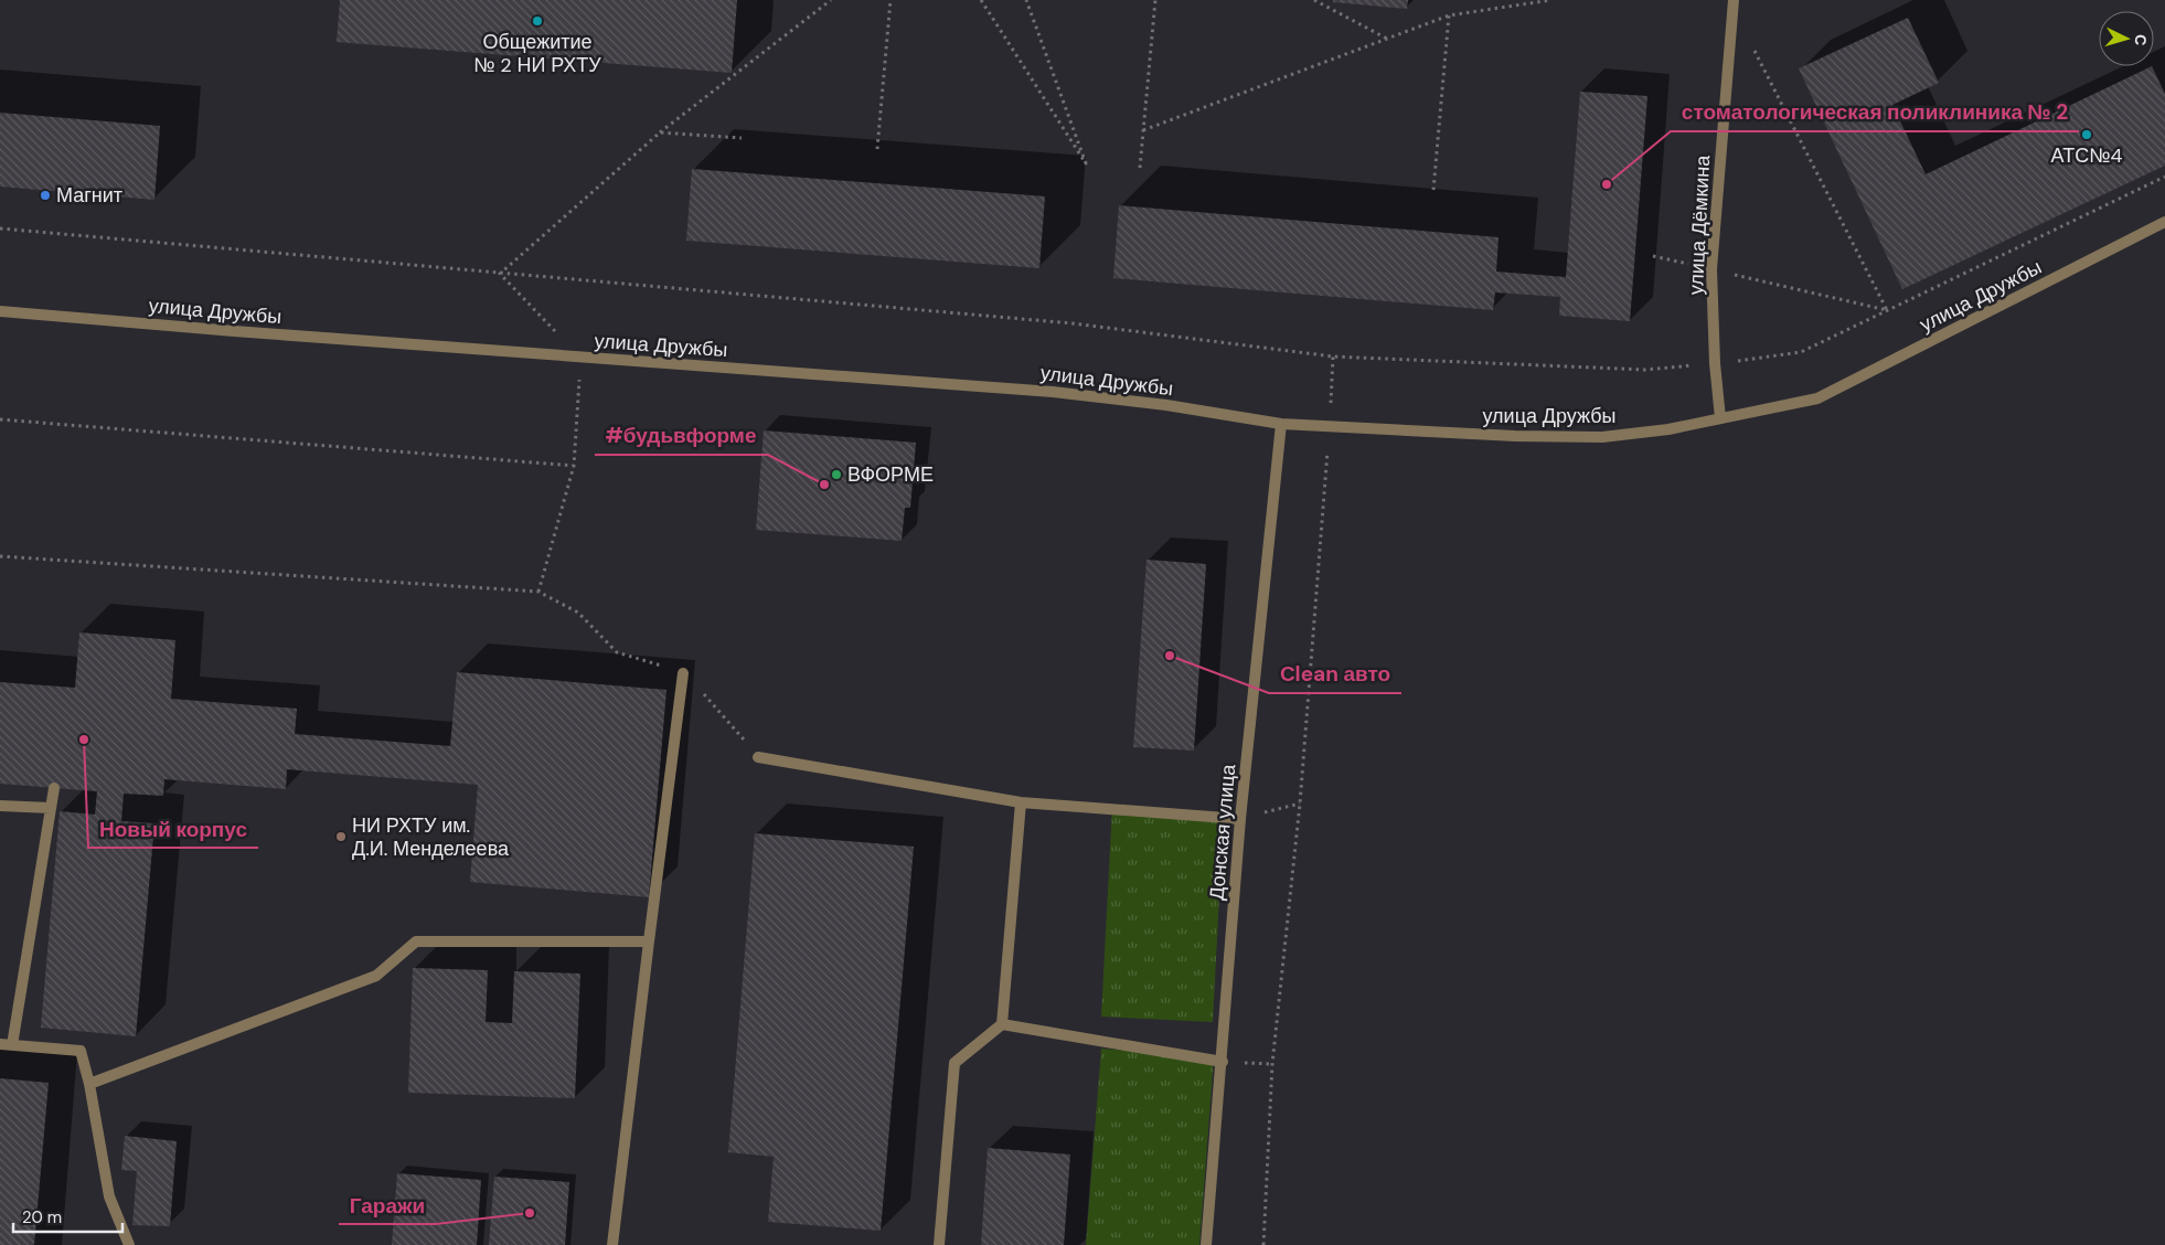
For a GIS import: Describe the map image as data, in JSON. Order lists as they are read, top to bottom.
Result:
{
  "streets": {
    "street": ["улица Дёмкина", "улица Дружбы", "Донская улица"]
  },
  "crossings": [
    ["улица Дёмкина", "улица Дружбы"],
    ["улица Дружбы", "Донская улица"]
  ],
  "places": [
    "Общежитие № 2 НИ РХТУ",
    "АТС№4",
    "стоматологическая поликлиника № 2",
    "Магнит",
    "ВФОРМЕ",
    "#будьвформе",
    "Сlean авто",
    "Новый корпус",
    "НИ РХТУ им. Д.И. Менделеева",
    "Гаражи"
  ],
  "scale_bar": "20 m",
  "north": "right"
}
